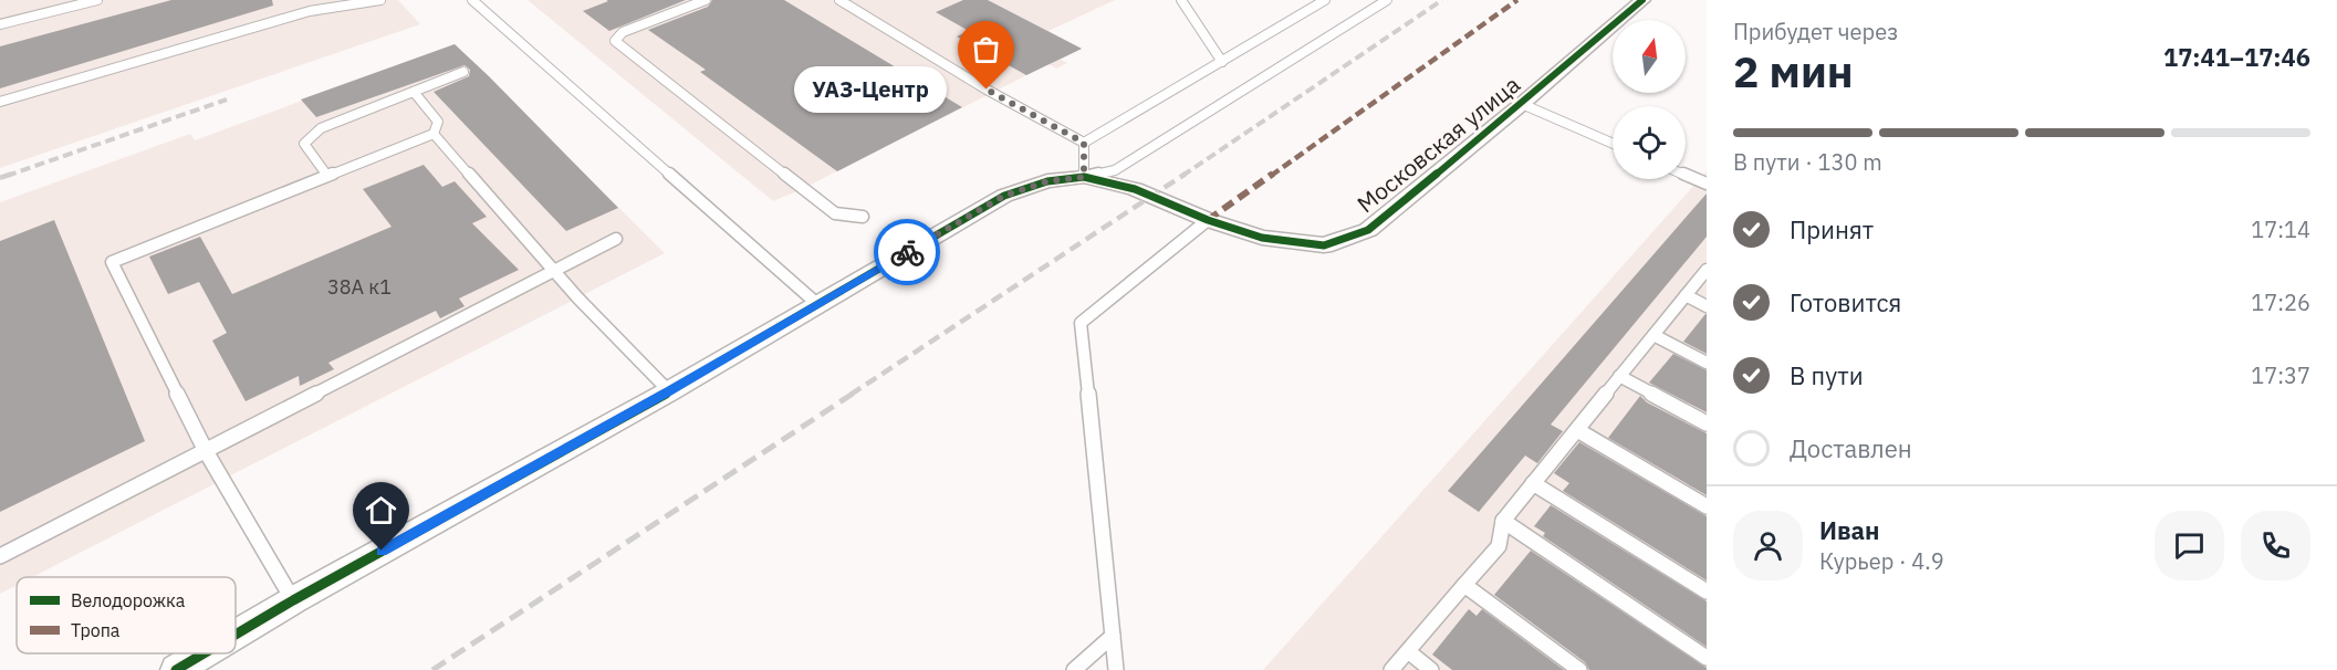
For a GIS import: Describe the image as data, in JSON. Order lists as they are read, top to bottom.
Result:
{
  "streets": {
    "street": ["Московская улица"]
  },
  "places": ["УАЗ-Центр"],
  "house_numbers": ["38А к1"],
  "legend": ["Велодорожка", "Тропа"],
  "north": "top",
  "page": {
    "heading": ["2 мин", "Прибудет через", "17:41–17:46"],
    "panel": ["Иван", "Курьер · 4.9"],
    "bubble": "УАЗ-Центр",
    "bar": "В пути · 130 m",
    "list": [
      ["Принят", "17:14"],
      ["Готовится", "17:26"],
      ["В пути", "17:37"],
      "Доставлен"
    ]
  }
}
